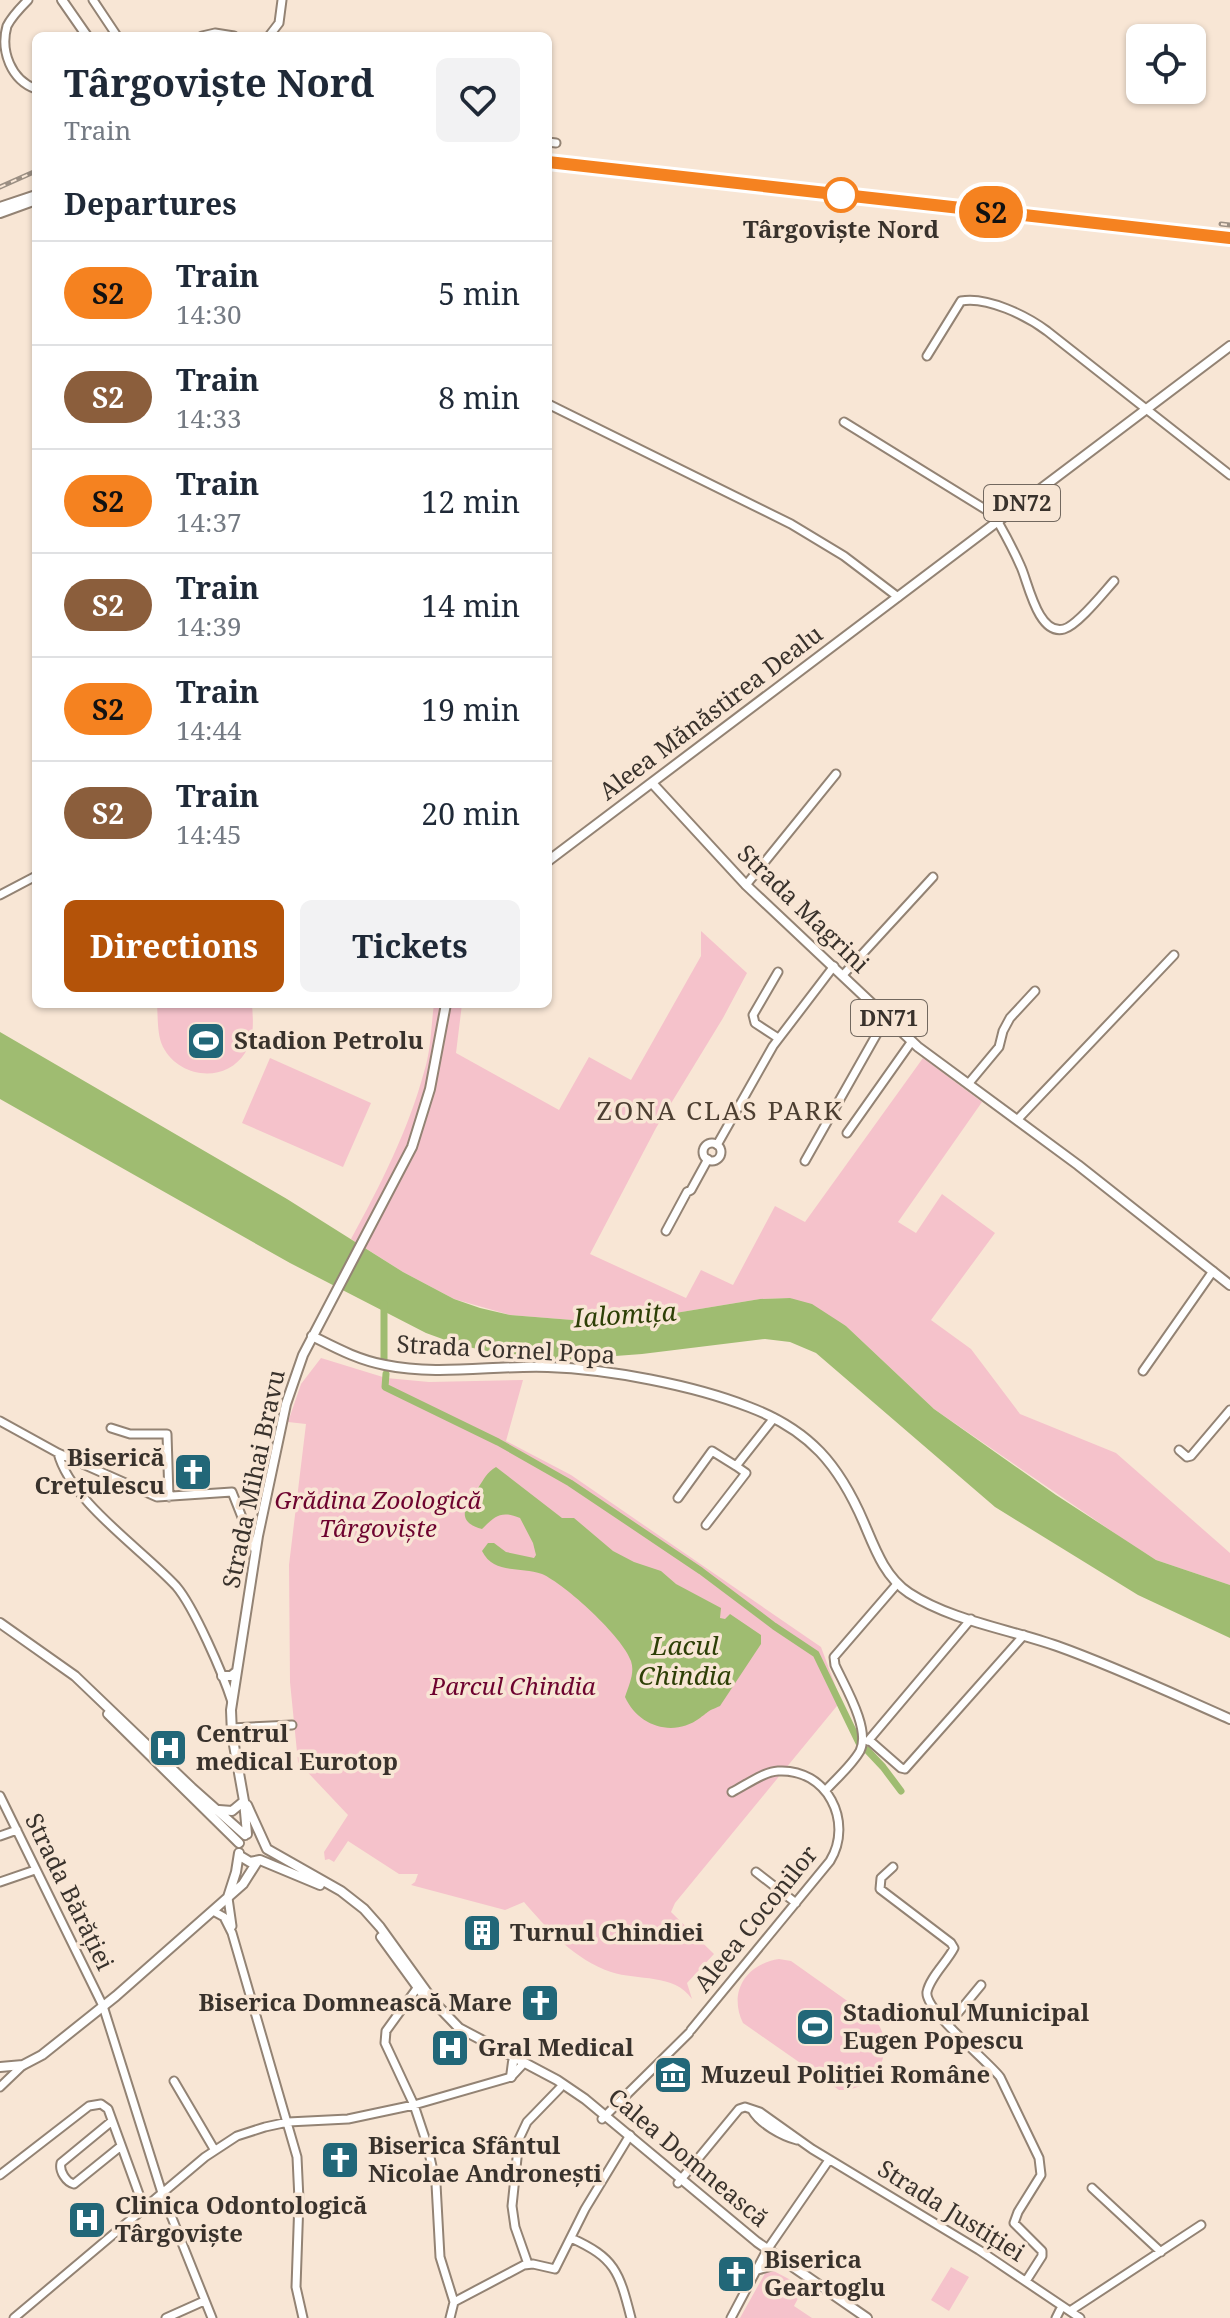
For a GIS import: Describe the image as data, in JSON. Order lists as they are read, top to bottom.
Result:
{
  "streets": {
    "main road": [
      "DN72",
      "Aleea Mănăstirea Dealu",
      "Strada Magrini",
      "DN71",
      "Strada Cornel Popa",
      "Strada Mihai Bravu",
      "Calea Domnească"
    ],
    "street": ["Strada Bărăției", "Aleea Coconilor", "Strada Justiției"]
  },
  "crossings": [
    ["Aleea Mănăstirea Dealu", "Strada Magrini"],
    ["Strada Magrini", "DN71"],
    ["Strada Cornel Popa", "Strada Mihai Bravu"],
    ["Aleea Coconilor", "Calea Domnească"],
    ["Calea Domnească", "Strada Justiției"]
  ],
  "districts": ["ZONA CLAS PARK"],
  "water": ["Ialomița", "Lacul Chindia"],
  "parks": ["Grădina Zoologică Târgoviște", "Parcul Chindia"],
  "places": {
    "other": ["Târgoviște Nord"],
    "sports": ["Stadion Petrolu", "Stadionul Municipal Eugen Popescu"],
    "church": [
      "Biserică Crețulescu",
      "Biserica Domnească Mare",
      "Biserica Sfântul Nicolae Andronești",
      "Biserica Geartoglu"
    ],
    "hospital": ["Centrul medical Eurotop", "Gral Medical", "Clinica Odontologică Târgoviște"],
    "building": ["Turnul Chindiei"],
    "museum": ["Muzeul Poliției Române"]
  },
  "page": {
    "on_map": "S2",
    "heading": [
      ["Târgoviște Nord", "Train"],
      "Departures"
    ],
    "list": [
      {
        "mark": "S2",
        "name": "Train",
        "note": "14:30",
        "value": "5 min"
      },
      {
        "mark": "S2",
        "name": "Train",
        "note": "14:33",
        "value": "8 min"
      },
      {
        "mark": "S2",
        "name": "Train",
        "note": "14:37",
        "value": "12 min"
      },
      {
        "mark": "S2",
        "name": "Train",
        "note": "14:39",
        "value": "14 min"
      },
      {
        "mark": "S2",
        "name": "Train",
        "note": "14:44",
        "value": "19 min"
      },
      {
        "mark": "S2",
        "name": "Train",
        "note": "14:45",
        "value": "20 min"
      }
    ],
    "buttons": ["Directions", "Tickets"]
  }
}
